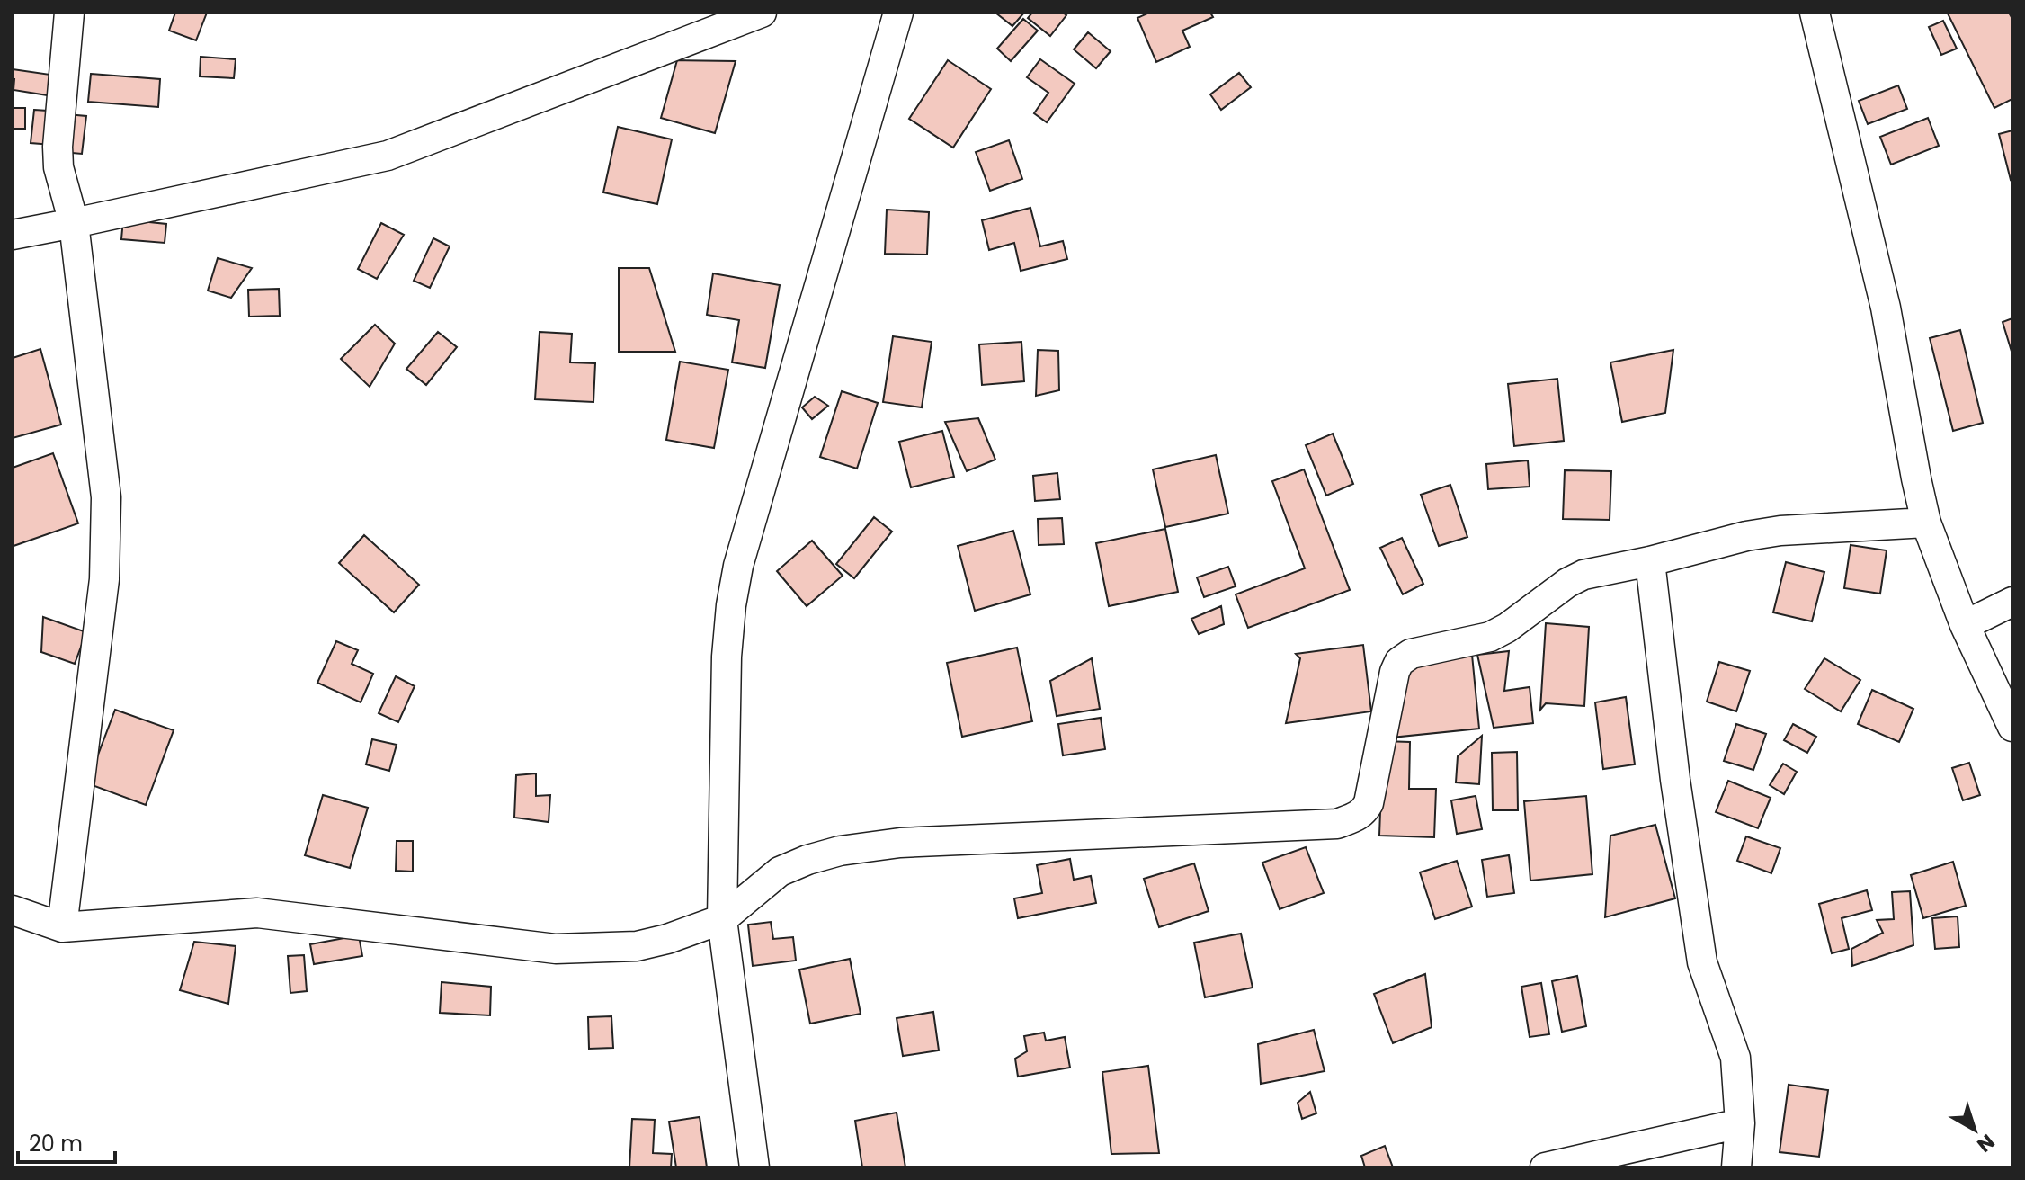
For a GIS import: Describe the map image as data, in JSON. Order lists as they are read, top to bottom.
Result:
{
  "scale_bar": "20 m",
  "north": "bottom right"
}
